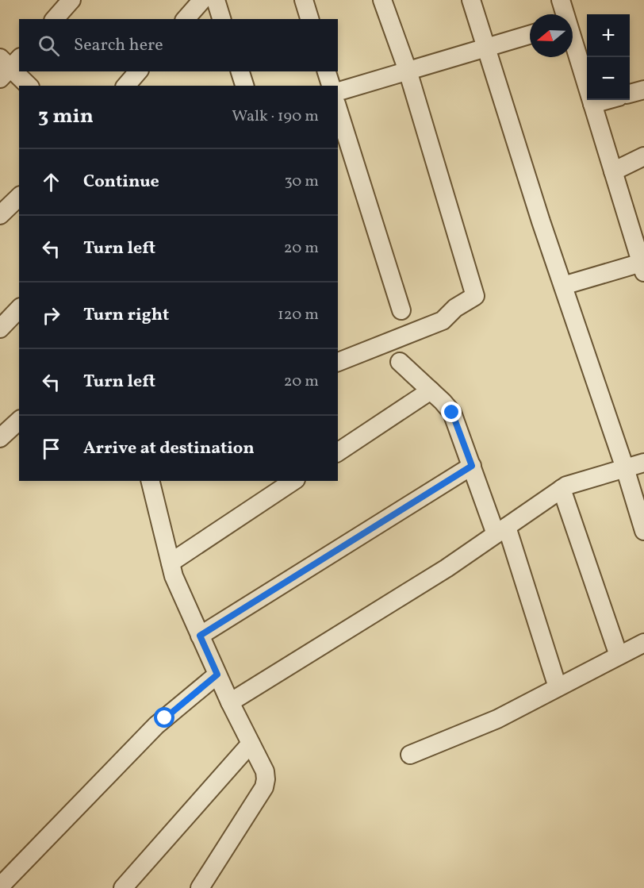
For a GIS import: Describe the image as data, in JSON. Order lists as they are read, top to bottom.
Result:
{
  "north": "left",
  "page": {
    "map_buttons": ["+", "−"],
    "search": "Search here",
    "heading": ["3 min", "Walk · 190 m"],
    "list": [
      ["Continue", "30 m"],
      ["Turn left", "20 m"],
      ["Turn right", "120 m"],
      ["Turn left", "20 m"],
      "Arrive at destination"
    ]
  }
}
